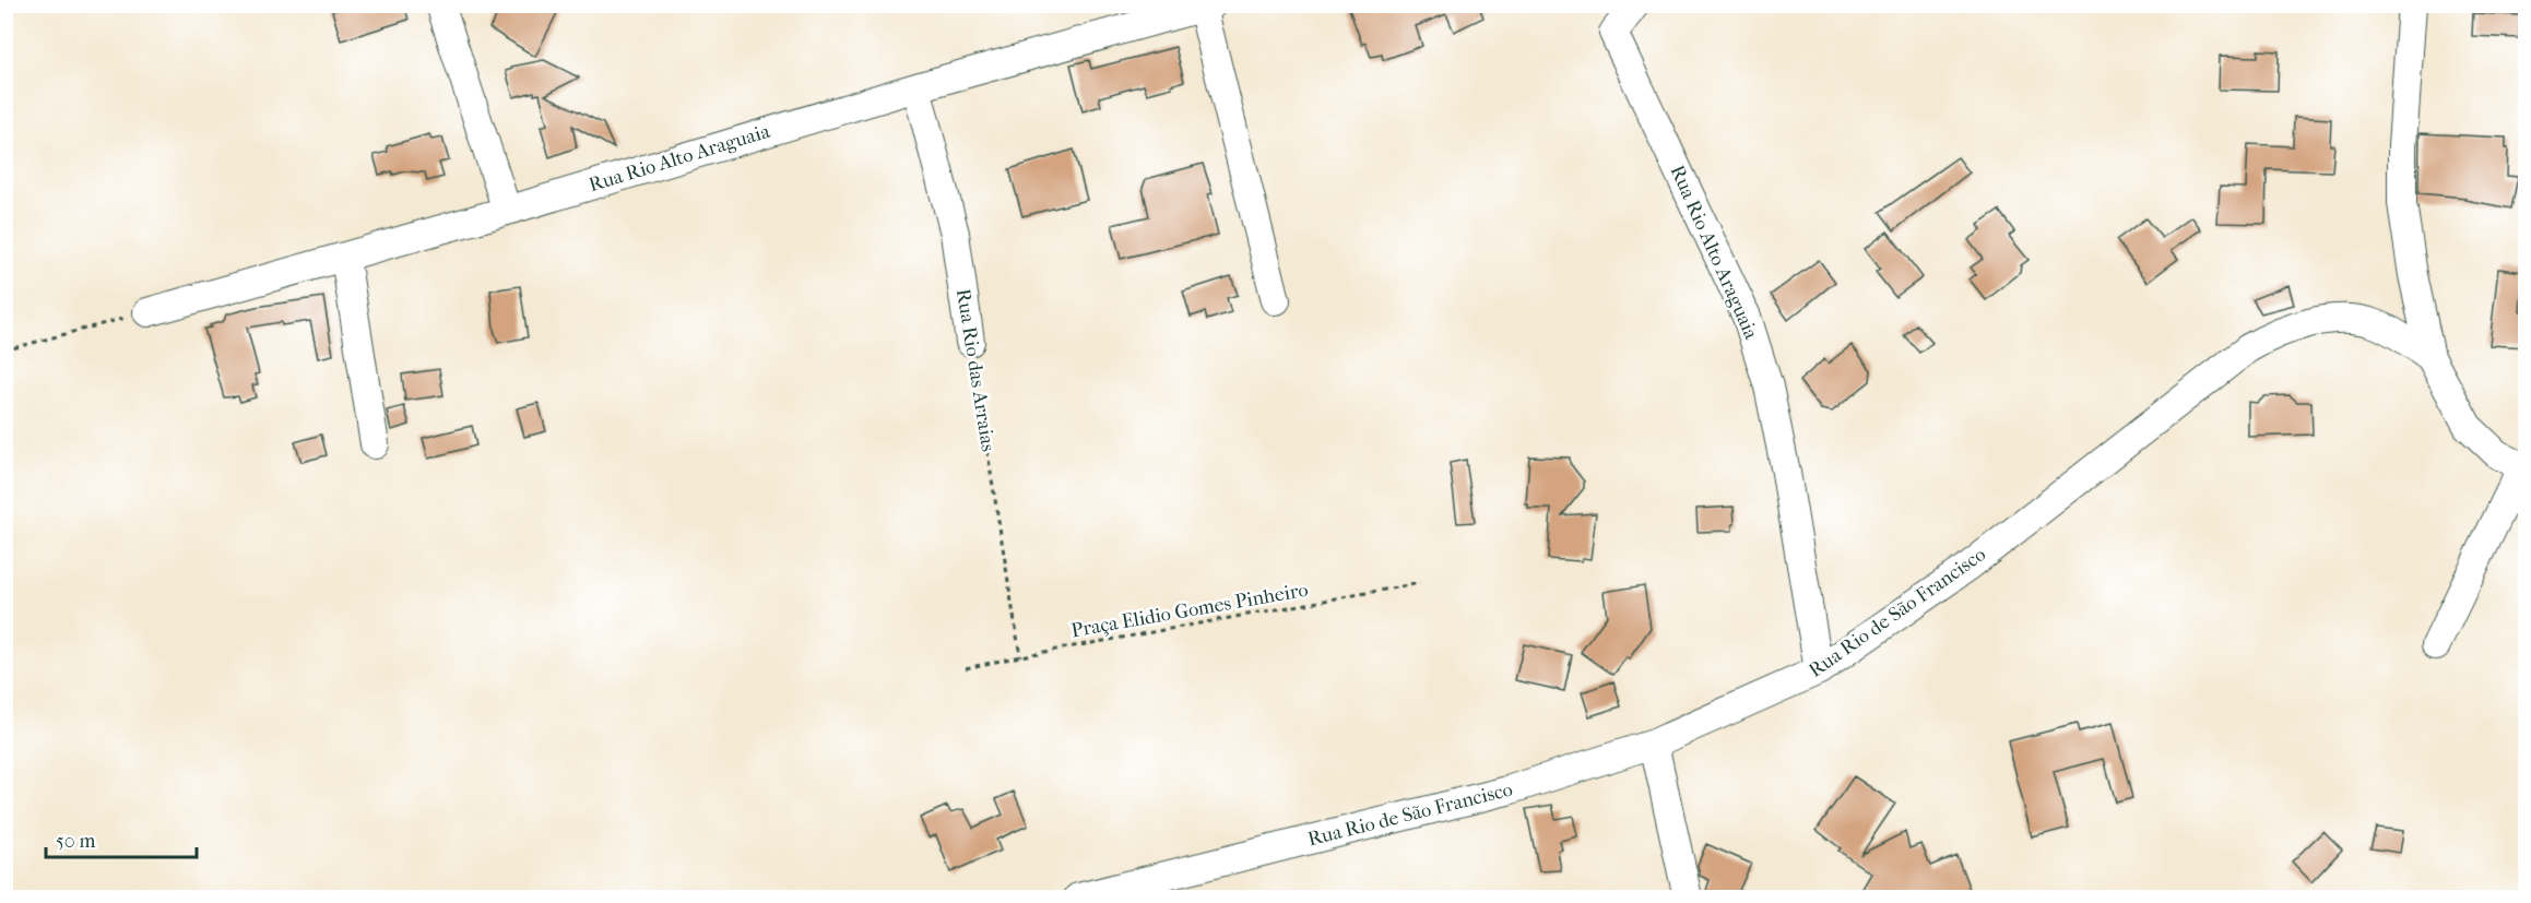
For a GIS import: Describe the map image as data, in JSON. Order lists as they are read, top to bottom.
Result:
{
  "streets": {
    "street": ["Rua Rio Alto Araguaia", "Rua Rio das Arraias", "Rua Rio de São Francisco"],
    "path": ["Praça Elidio Gomes Pinheiro"]
  },
  "crossings": [
    ["Rua Rio Alto Araguaia", "Rua Rio das Arraias"],
    ["Rua Rio Alto Araguaia", "Rua Rio de São Francisco"],
    ["Rua Rio das Arraias", "Praça Elidio Gomes Pinheiro"]
  ],
  "scale_bar": "50 m"
}
